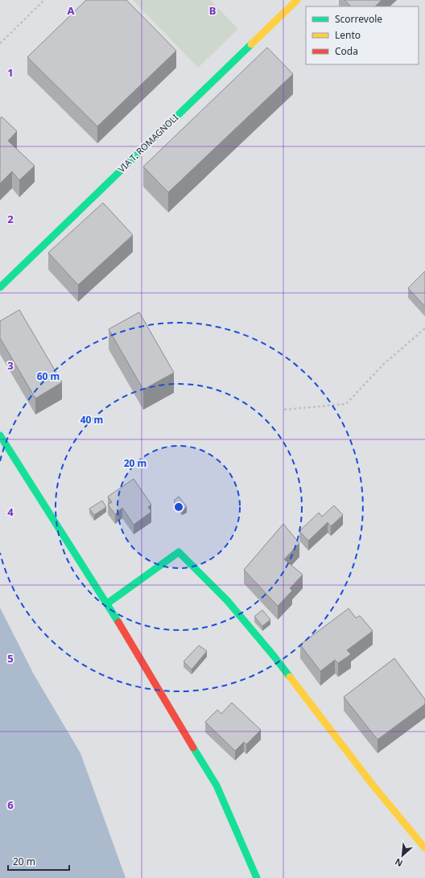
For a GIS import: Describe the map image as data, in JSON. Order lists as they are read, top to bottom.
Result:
{
  "streets": {
    "street": ["VIA T. ROMAGNOLI"]
  },
  "legend": ["Scorrevole", "Lento", "Coda"],
  "scale_bar": "20 m",
  "north": "bottom left",
  "grid": {
    "columns": ["A", "B"],
    "rows": [
      "1",
      "2",
      "3",
      "4",
      "5",
      "6"
    ]
  },
  "rings": ["60 m", "40 m", "20 m"]
}
